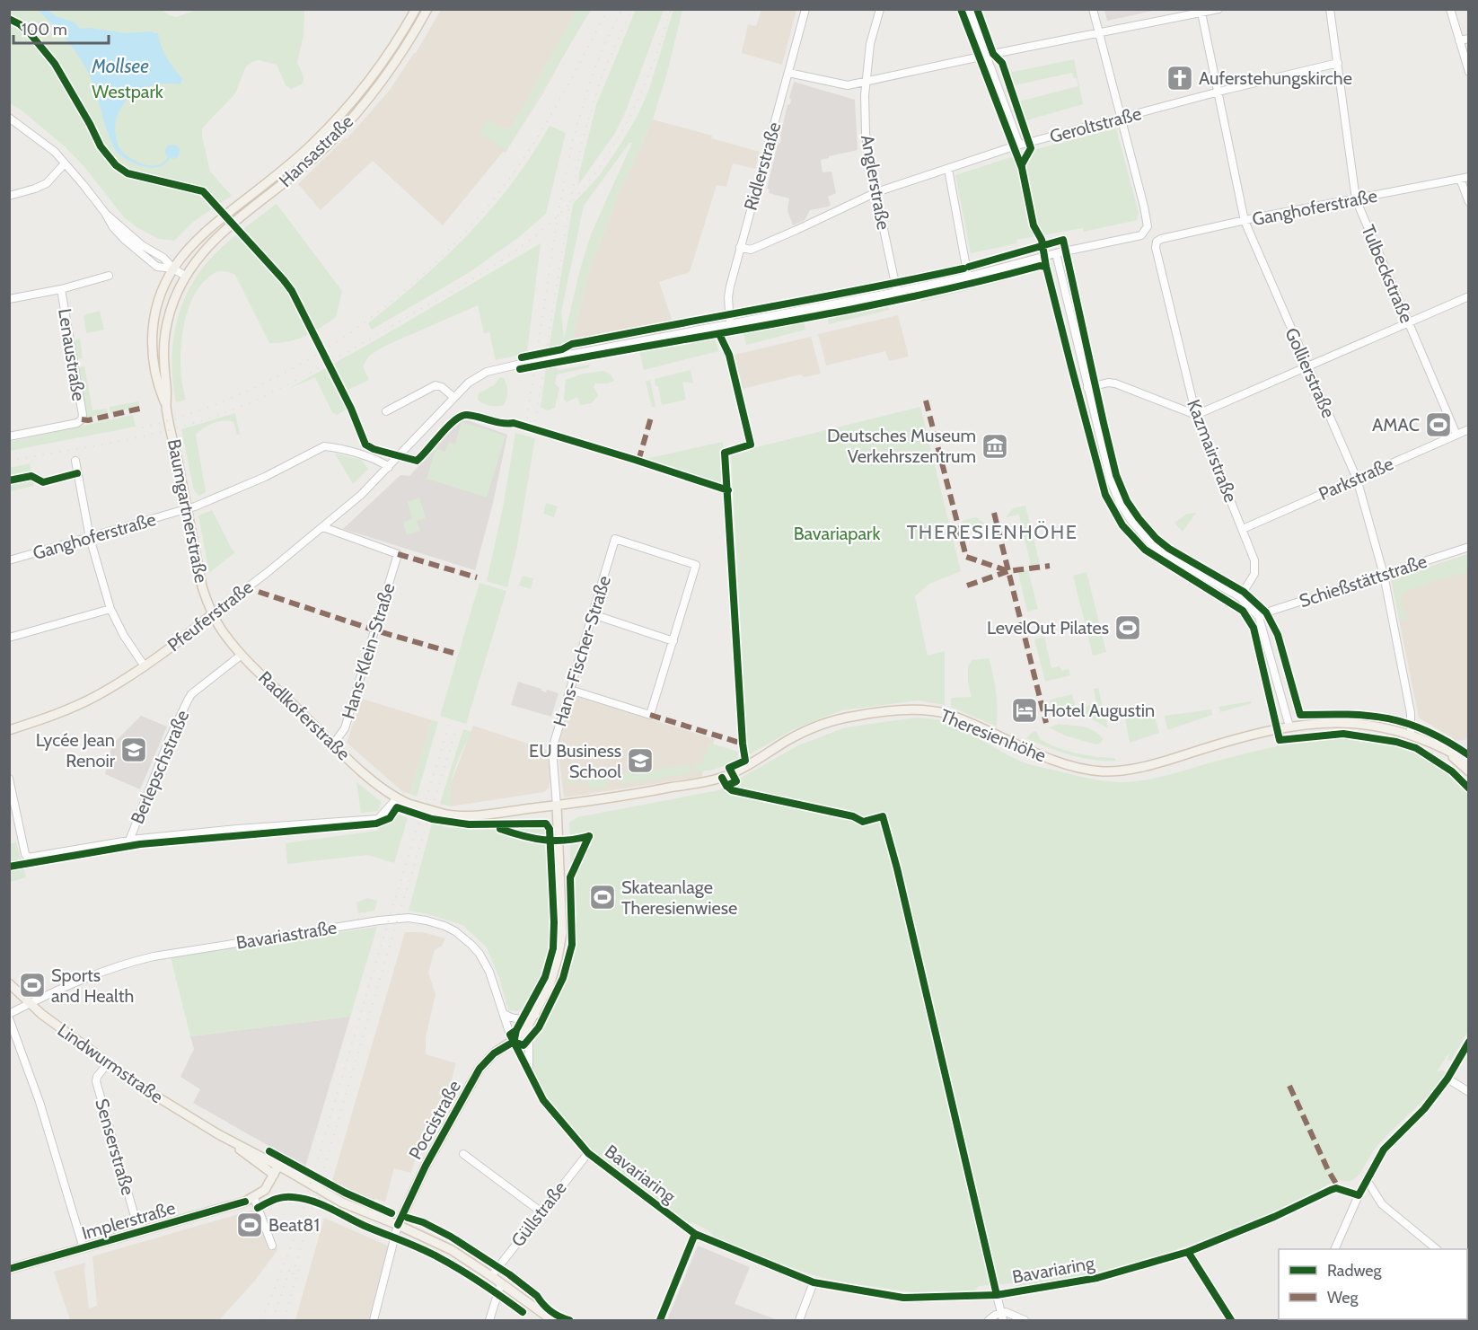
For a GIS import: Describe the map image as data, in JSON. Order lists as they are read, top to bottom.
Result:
{
  "streets": {
    "main road": [
      "Hansastraße",
      "Baumgartnerstraße",
      "Pfeuferstraße",
      "Hans-Fischer-Straße",
      "Radlkoferstraße",
      "Theresienhöhe",
      "Lindwurmstraße",
      "Poccistraße",
      "Implerstraße"
    ],
    "street": [
      "Geroltstraße",
      "Ridlerstraße",
      "Anglerstraße",
      "Ganghoferstraße",
      "Tulbeckstraße",
      "Lenaustraße",
      "Gollierstraße",
      "Kazmairstraße",
      "Parkstraße",
      "Schießstättstraße",
      "Hans-Klein-Straße",
      "Berlepschstraße",
      "Bavariastraße",
      "Senserstraße",
      "Bavariaring",
      "Güllstraße"
    ]
  },
  "crossings": [
    ["Geroltstraße", "Ridlerstraße"],
    ["Geroltstraße", "Anglerstraße"],
    ["Geroltstraße", "Tulbeckstraße"],
    ["Geroltstraße", "Gollierstraße"],
    ["Hansastraße", "Baumgartnerstraße"],
    ["Ganghoferstraße", "Tulbeckstraße"],
    ["Ganghoferstraße", "Gollierstraße"],
    ["Ganghoferstraße", "Kazmairstraße"],
    ["Ganghoferstraße", "Baumgartnerstraße"],
    ["Ganghoferstraße", "Pfeuferstraße"],
    ["Tulbeckstraße", "Parkstraße"],
    ["Gollierstraße", "Parkstraße"],
    ["Gollierstraße", "Schießstättstraße"],
    ["Gollierstraße", "Theresienhöhe"],
    ["Kazmairstraße", "Parkstraße"],
    ["Baumgartnerstraße", "Pfeuferstraße"],
    ["Baumgartnerstraße", "Radlkoferstraße"],
    ["Pfeuferstraße", "Hans-Klein-Straße"],
    ["Pfeuferstraße", "Radlkoferstraße"],
    ["Hans-Klein-Straße", "Radlkoferstraße"],
    ["Hans-Fischer-Straße", "Radlkoferstraße"],
    ["Hans-Fischer-Straße", "Theresienhöhe"],
    ["Hans-Fischer-Straße", "Bavariastraße"],
    ["Hans-Fischer-Straße", "Poccistraße"],
    ["Hans-Fischer-Straße", "Bavariaring"],
    ["Radlkoferstraße", "Theresienhöhe"],
    ["Radlkoferstraße", "Berlepschstraße"],
    ["Bavariastraße", "Lindwurmstraße"],
    ["Bavariastraße", "Poccistraße"],
    ["Bavariastraße", "Bavariaring"],
    ["Lindwurmstraße", "Poccistraße"],
    ["Lindwurmstraße", "Senserstraße"],
    ["Lindwurmstraße", "Güllstraße"],
    ["Lindwurmstraße", "Implerstraße"],
    ["Poccistraße", "Bavariaring"],
    ["Senserstraße", "Implerstraße"],
    ["Bavariaring", "Güllstraße"]
  ],
  "districts": ["THERESIENHÖHE"],
  "water": ["Mollsee"],
  "parks": ["Westpark", "Bavariapark"],
  "places": {
    "church": ["Auferstehungskirche"],
    "sports": [
      "AMAC",
      "LevelOut Pilates",
      "Skateanlage Theresienwiese",
      "Sports and Health",
      "Beat81"
    ],
    "museum": ["Deutsches Museum Verkehrszentrum"],
    "hotel": ["Hotel Augustin"],
    "school or university": ["Lycée Jean Renoir", "EU Business School"]
  },
  "legend": ["Radweg", "Weg"],
  "scale_bar": "100 m"
}
